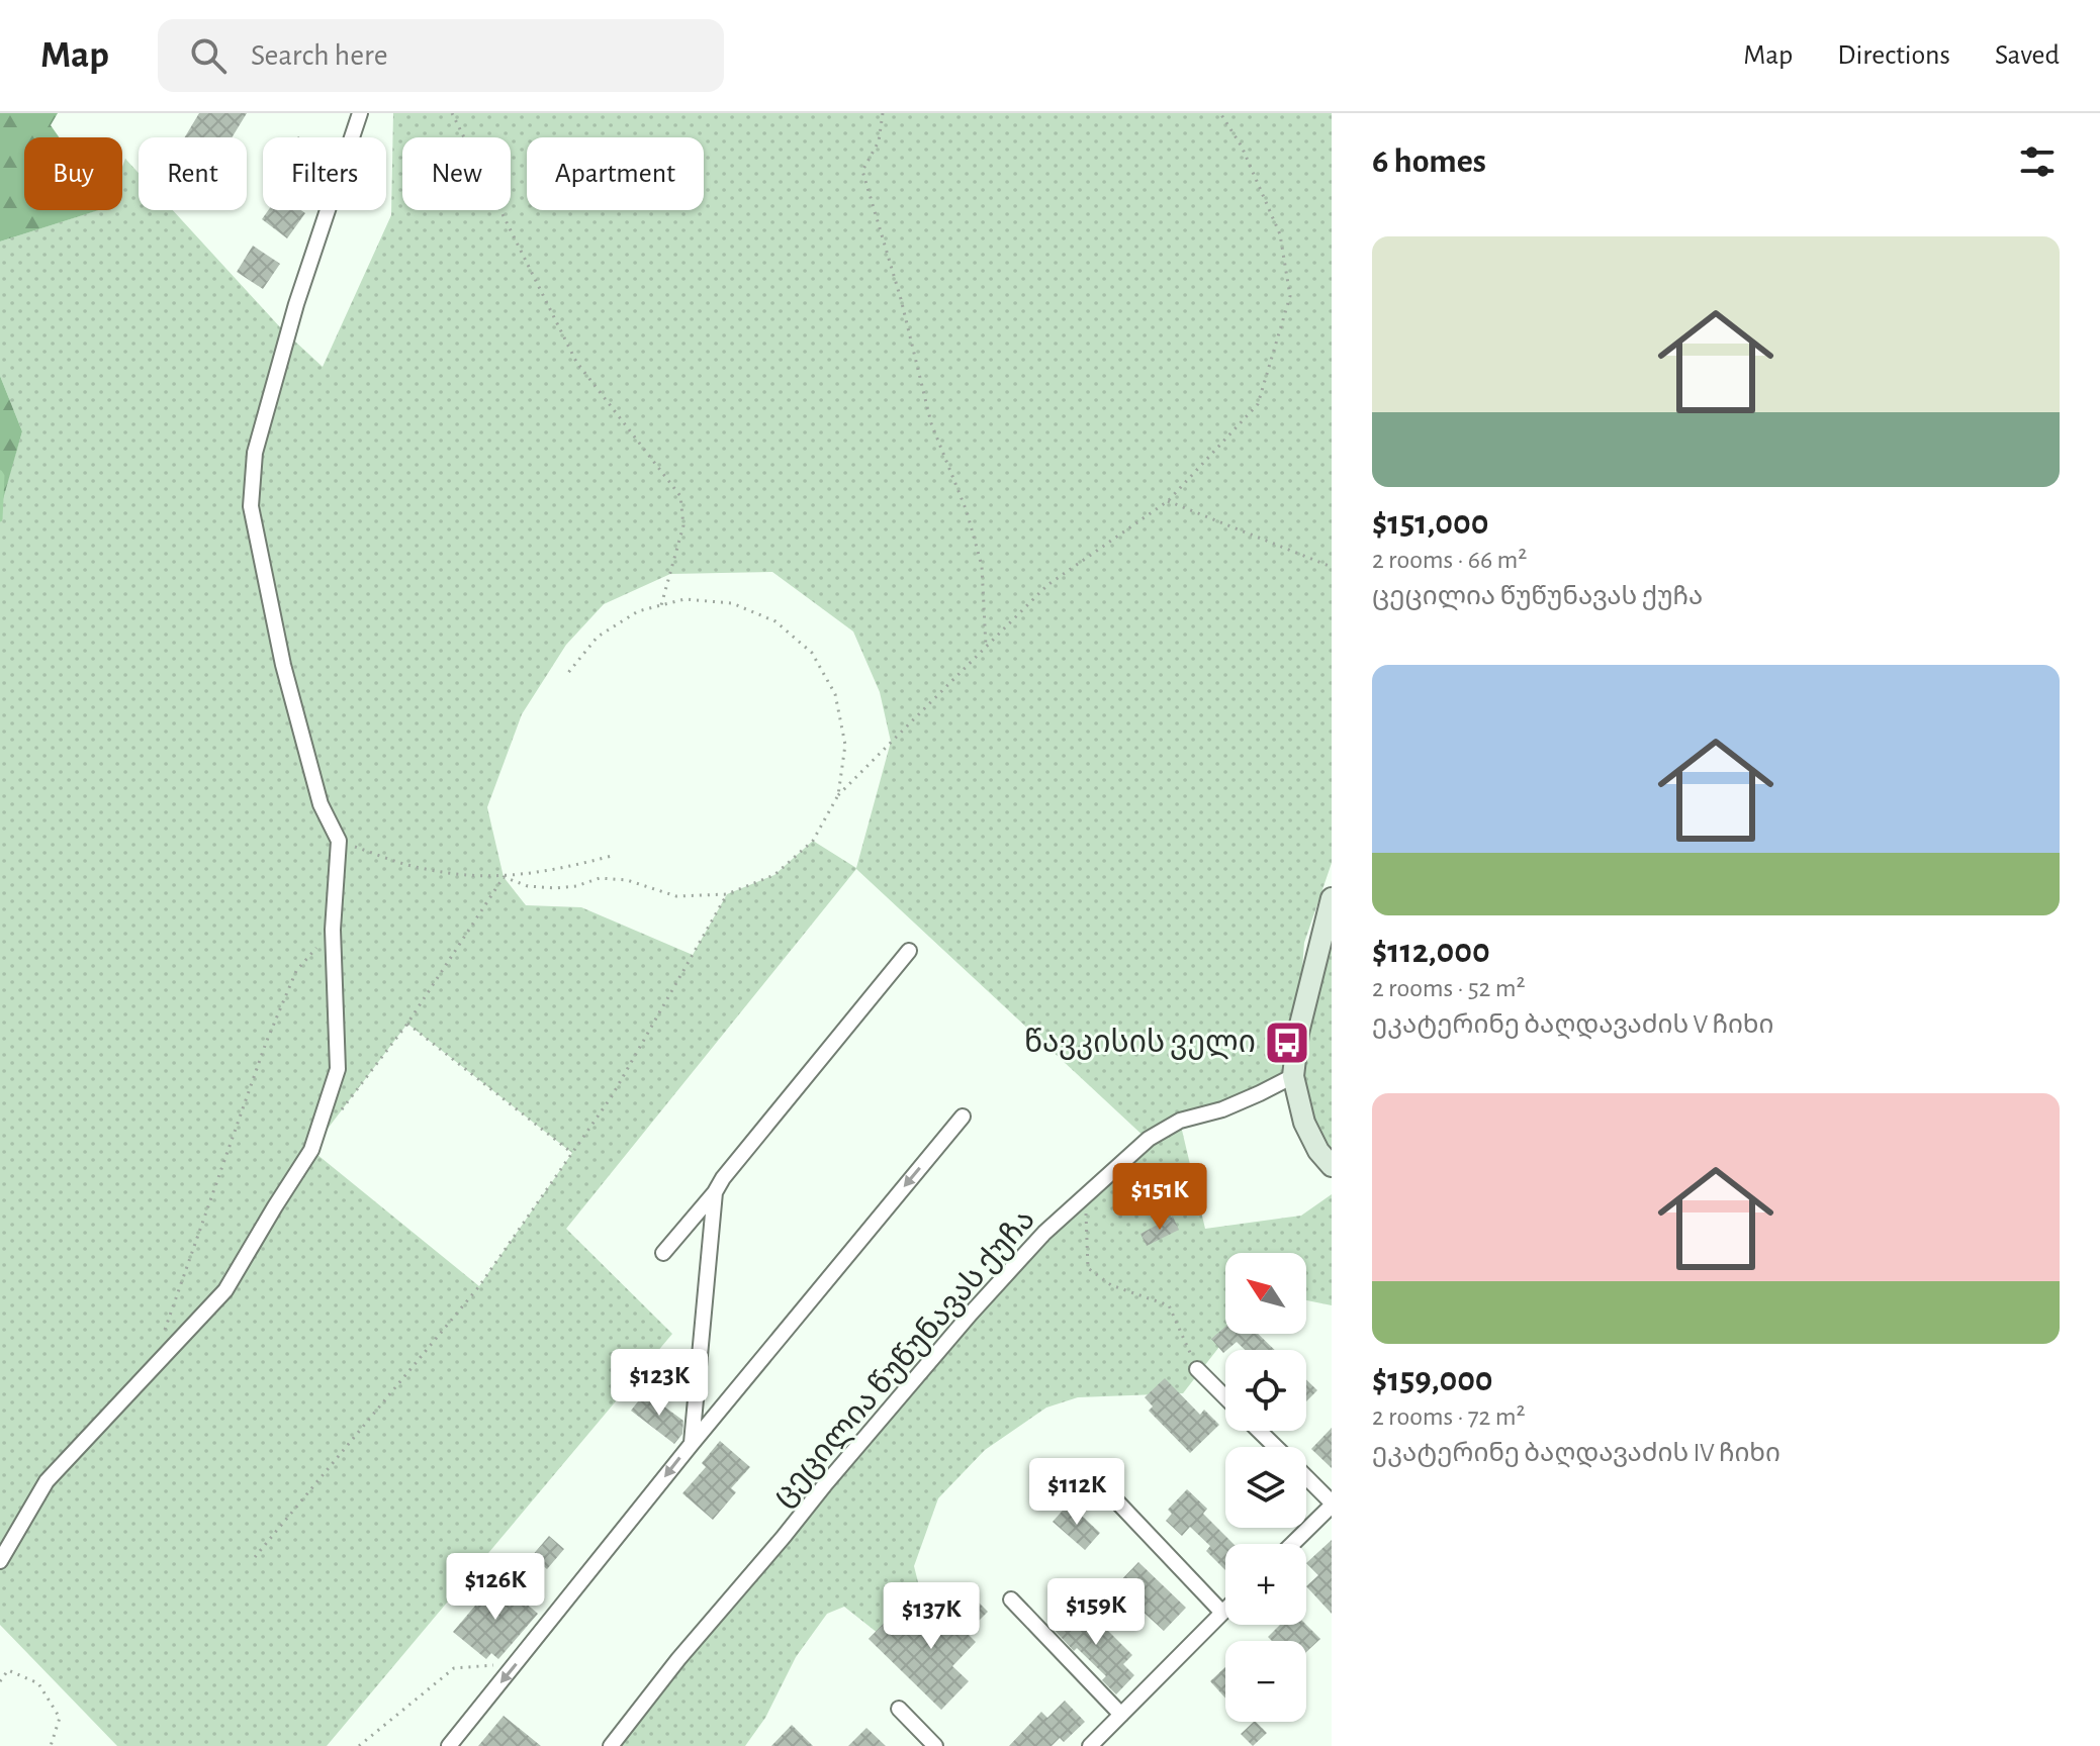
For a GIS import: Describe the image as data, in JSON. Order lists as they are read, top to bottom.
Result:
{
  "streets": {
    "street": ["ცეცილია წუწუნავას ქუჩა"]
  },
  "places": {
    "bus stop": ["წავკისის ველი"]
  },
  "north": "top left",
  "page": {
    "header": "Map",
    "search": "Search here",
    "nav": ["Map", "Directions", "Saved"],
    "heading": "6 homes",
    "chip": [
      "Buy",
      "Rent",
      "Filters",
      "New",
      "Apartment"
    ],
    "list": [
      {
        "name": "$151,000",
        "note": "2 rooms · 66 m² · ცეცილია წუწუნავას ქუჩა"
      },
      {
        "name": "$112,000",
        "note": "2 rooms · 52 m² · ეკატერინე ბაღდავაძის V ჩიხი"
      },
      {
        "name": "$159,000",
        "note": "2 rooms · 72 m² · ეკატერინე ბაღდავაძის IV ჩიხი"
      }
    ],
    "price": [
      "$151K",
      "$123K",
      "$112K",
      "$126K",
      "$159K",
      "$137K"
    ],
    "map_buttons": ["+", "−"]
  }
}
